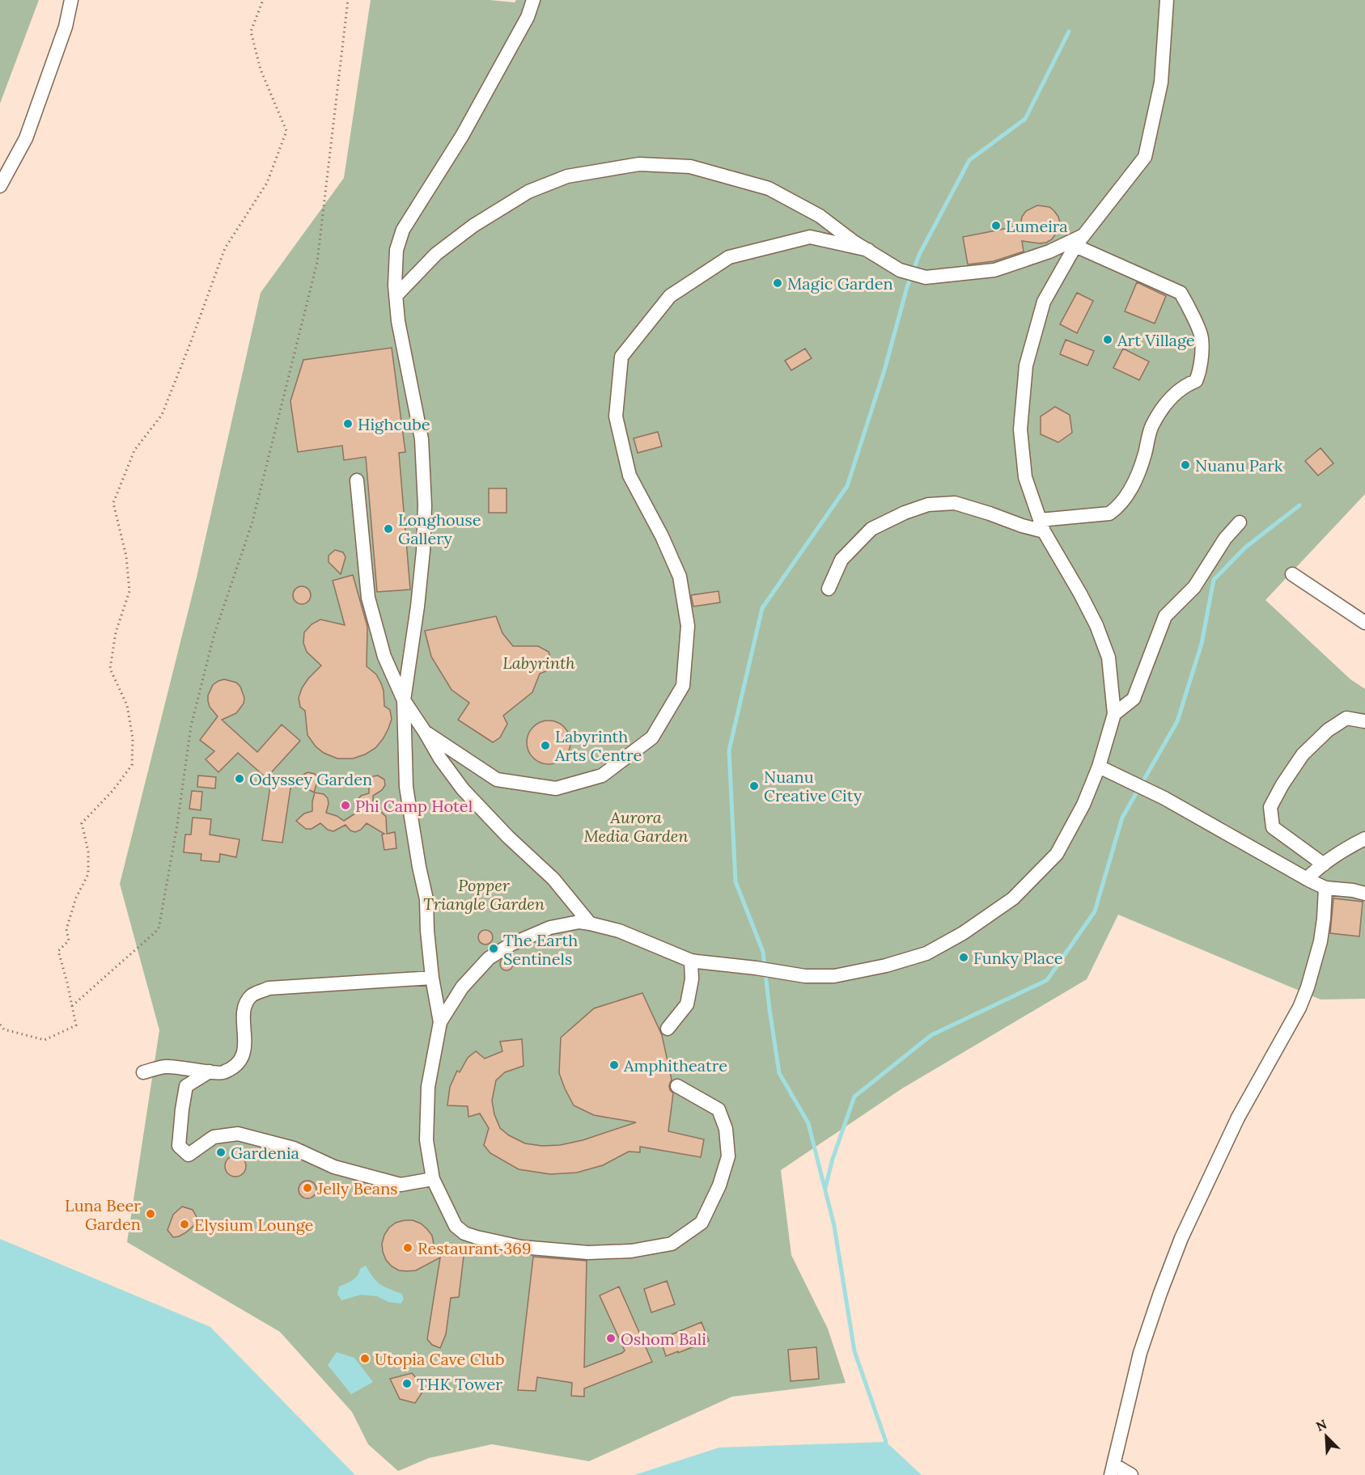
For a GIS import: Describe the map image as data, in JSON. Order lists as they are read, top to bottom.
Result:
{
  "parks": ["Labyrinth", "Aurora Media Garden", "Popper Triangle Garden"],
  "places": [
    "Lumeira",
    "Magic Garden",
    "Art Village",
    "Highcube",
    "Nuanu Park",
    "Longhouse Gallery",
    "Labyrinth Arts Centre",
    "Odyssey Garden",
    "Nuanu Creative City",
    "Phi Camp Hotel",
    "The Earth Sentinels",
    "Funky Place",
    "Amphitheatre",
    "Gardenia",
    "Jelly Beans",
    "Luna Beer Garden",
    "Elysium Lounge",
    "Restaurant 369",
    "Oshom Bali",
    "Utopia Cave Club",
    "THK Tower"
  ],
  "north": "top left"
}
